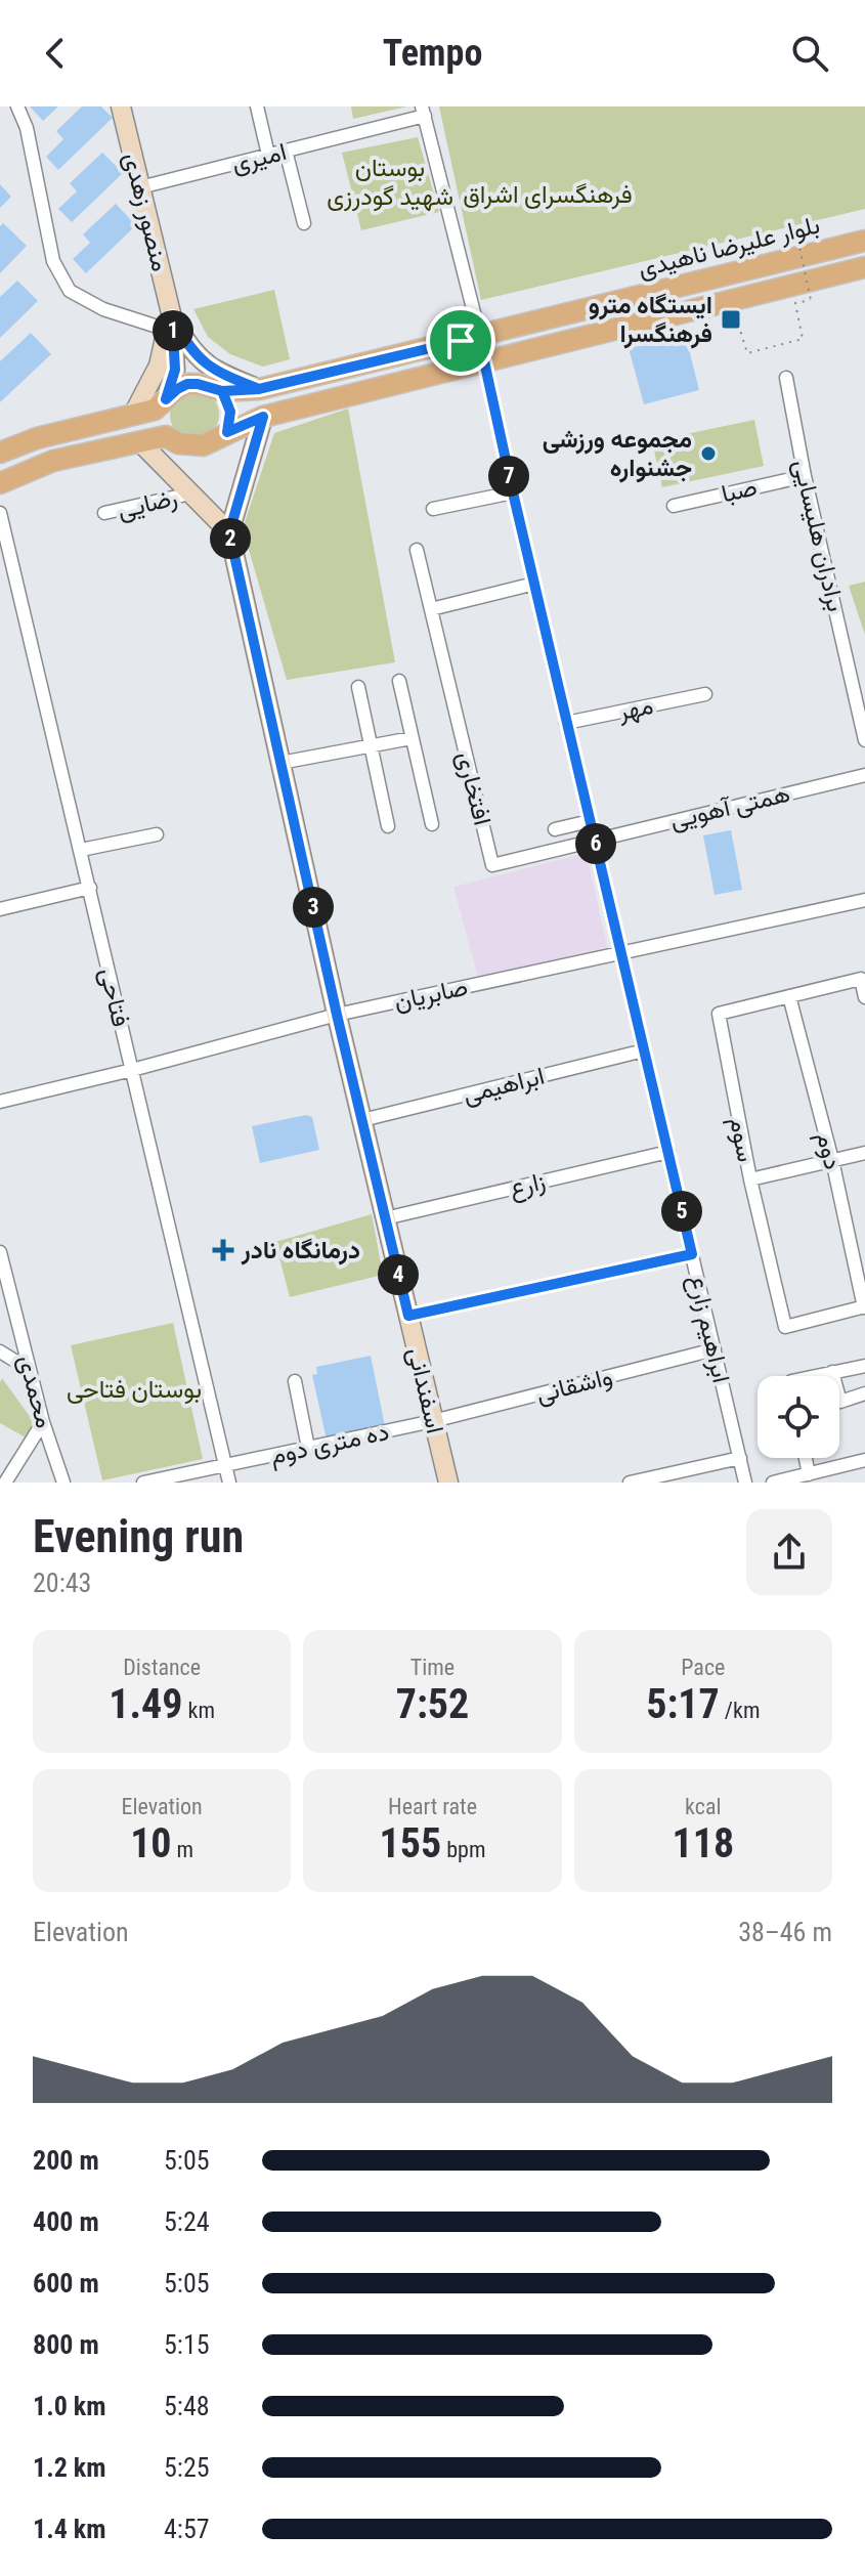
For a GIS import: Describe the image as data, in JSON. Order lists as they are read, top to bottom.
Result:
{
  "streets": {
    "main road": ["منصور زهدی", "بلوار علیرضا ناهیدی", "اسفندانی"],
    "street": [
      "امیری",
      "صبا",
      "رضایی",
      "برادران هلیسایی",
      "مهر",
      "افتخاری",
      "همتی آهویی",
      "صابریان",
      "فتاحی",
      "ابراهیمی",
      "سوم",
      "دوم",
      "زارع",
      "ابراهیم زارع",
      "واشقانی",
      "محمدی",
      "ده متری دوم"
    ]
  },
  "crossings": [
    ["امیری", "منصور زهدی"],
    ["منصور زهدی", "بلوار علیرضا ناهیدی"],
    ["بلوار علیرضا ناهیدی", "ابراهیم زارع"],
    ["صبا", "برادران هلیسایی"],
    ["مهر", "ابراهیم زارع"],
    ["افتخاری", "همتی آهویی"],
    ["افتخاری", "ابراهیم زارع"],
    ["همتی آهویی", "ابراهیم زارع"],
    ["صابریان", "فتاحی"],
    ["صابریان", "ابراهیم زارع"],
    ["صابریان", "اسفندانی"],
    ["فتاحی", "ده متری دوم"],
    ["ابراهیمی", "ابراهیم زارع"],
    ["ابراهیمی", "اسفندانی"],
    ["سوم", "دوم"],
    ["زارع", "ابراهیم زارع"],
    ["زارع", "اسفندانی"],
    ["ابراهیم زارع", "واشقانی"],
    ["واشقانی", "اسفندانی"],
    ["واشقانی", "ده متری دوم"],
    ["اسفندانی", "ده متری دوم"]
  ],
  "parks": ["بوستان شهید گودرزی", "فرهنگسرای اشراق", "بوستان فتاحی"],
  "places": {
    "transit": ["ایستگاه مترو فرهنگسرا"],
    "other": ["مجموعه ورزشی جشنواره"],
    "health": ["درمانگاه نادر"]
  },
  "page": {
    "header": "Tempo",
    "pins": [
      "1",
      "7",
      "2",
      "6",
      "3",
      "5",
      "4"
    ],
    "heading": ["Evening run", "20:43"],
    "stats": [
      ["Distance", "1.49 km"],
      ["Time", "7:52"],
      ["Pace", "5:17 /km"],
      ["Elevation", "10 m"],
      ["Heart rate", "155 bpm"],
      ["kcal", "118"]
    ],
    "chart": ["Elevation", "38–46 m"],
    "list": [
      {
        "name": "200 m",
        "note": "5:05"
      },
      {
        "name": "400 m",
        "note": "5:24"
      },
      {
        "name": "600 m",
        "note": "5:05"
      },
      {
        "name": "800 m",
        "note": "5:15"
      },
      {
        "name": "1.0 km",
        "note": "5:48"
      },
      {
        "name": "1.2 km",
        "note": "5:25"
      },
      {
        "name": "1.4 km",
        "note": "4:57"
      }
    ]
  }
}
